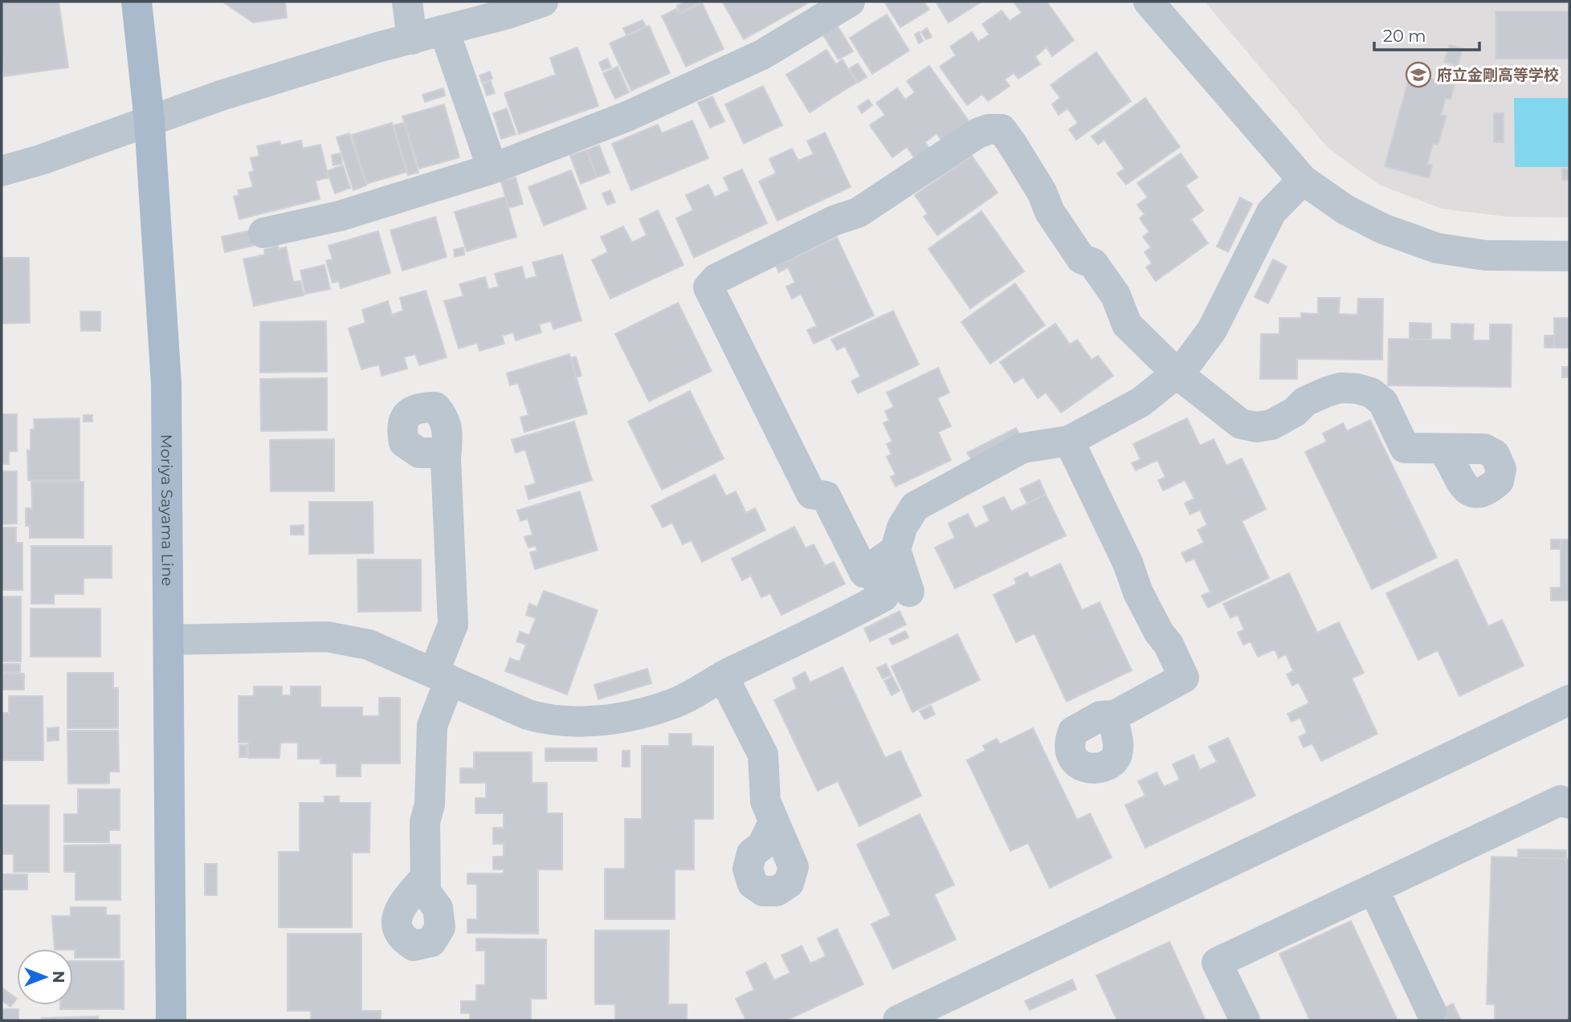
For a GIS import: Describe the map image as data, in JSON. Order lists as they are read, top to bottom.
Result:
{
  "streets": {
    "main road": ["Moriya Sayama Line"]
  },
  "places": {
    "school or university": ["府立金剛高等学校"]
  },
  "scale_bar": "20 m",
  "north": "right"
}
